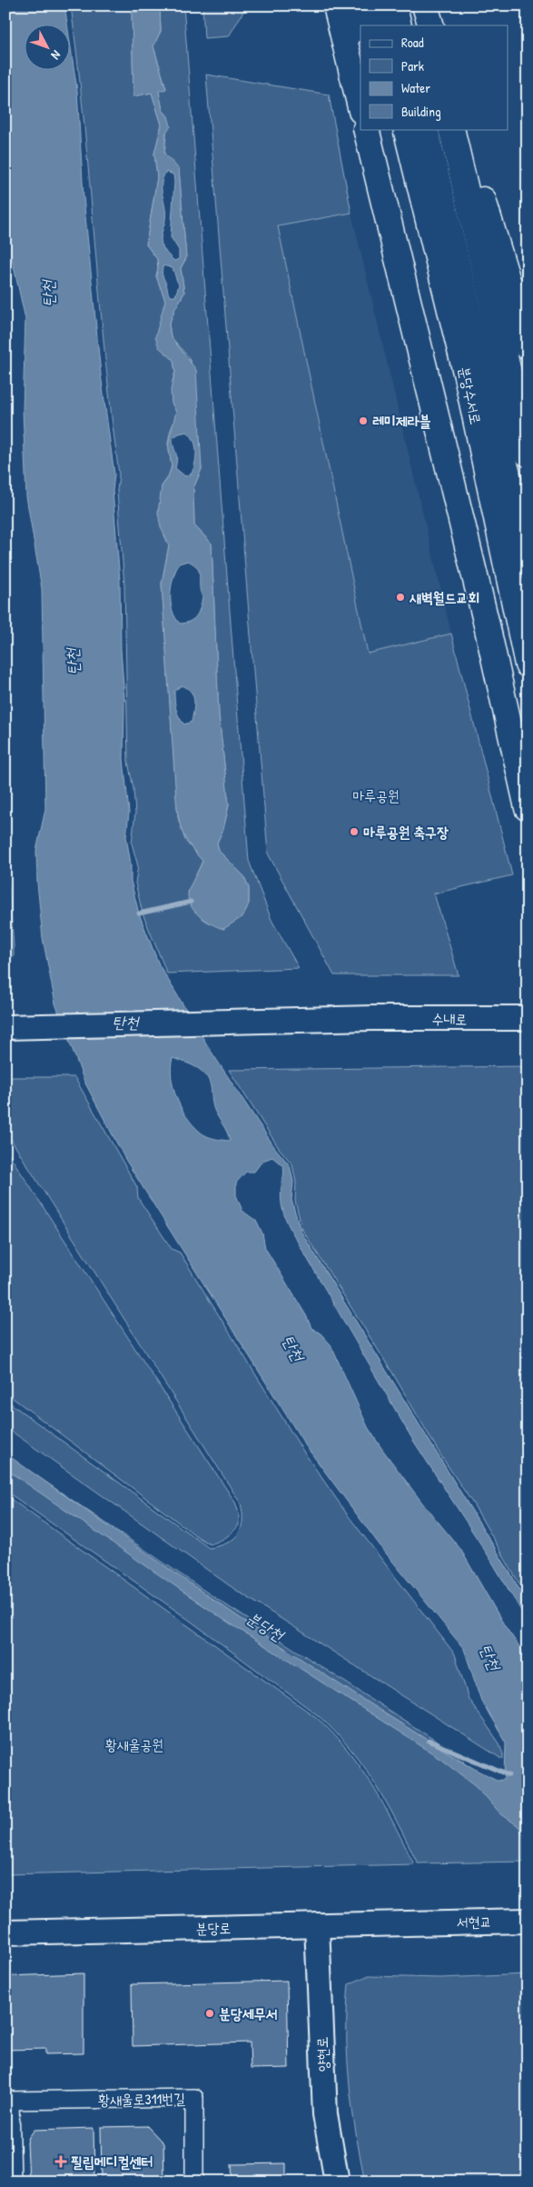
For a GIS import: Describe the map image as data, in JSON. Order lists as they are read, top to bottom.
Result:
{
  "streets": {
    "highway": ["분당수서로"],
    "main road": [
      "수내로",
      "서현교",
      "분당로",
      "양현로"
    ],
    "street": ["황새울로311번길"]
  },
  "crossings": [
    ["서현교", "분당로"],
    ["분당로", "양현로"]
  ],
  "water": ["탄천", "분당천"],
  "parks": ["마루공원", "황새울공원"],
  "places": {
    "other": [
      "레미제라블",
      "새벽월드교회",
      "마루공원 축구장",
      "분당세무서"
    ],
    "health": ["필립메디컬센터"]
  },
  "legend": [
    "Road",
    "Park",
    "Water",
    "Building"
  ],
  "north": "bottom right"
}
